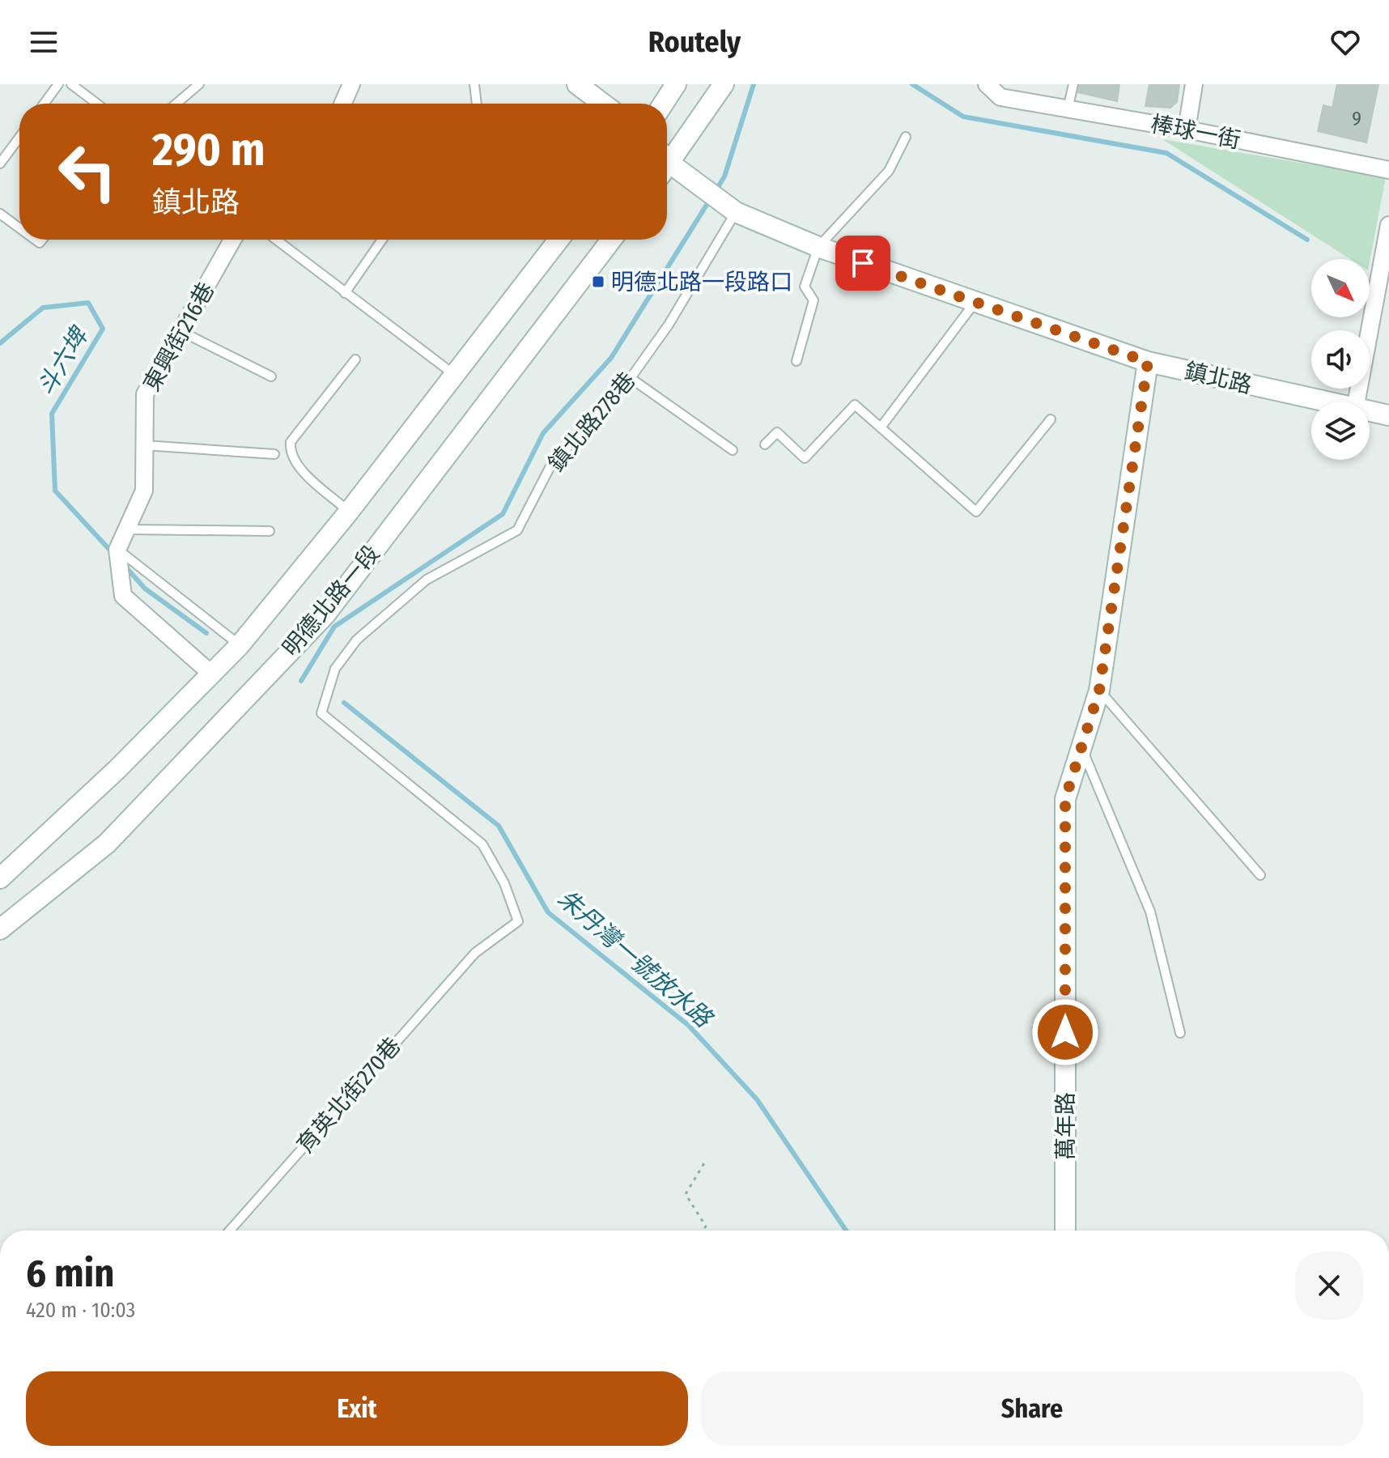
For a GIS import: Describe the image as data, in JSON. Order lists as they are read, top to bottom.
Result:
{
  "streets": {
    "street": [
      "棒球一街",
      "東興街216巷",
      "鎮北路",
      "明德北路一段",
      "萬年路"
    ],
    "lane": ["鎮北路278巷", "育英北街270巷"]
  },
  "crossings": [
    ["鎮北路", "鎮北路278巷"],
    ["鎮北路", "萬年路"],
    ["鎮北路278巷", "育英北街270巷"]
  ],
  "water": ["斗六埤", "朱丹灣一號放水路"],
  "places": {
    "transit": ["明德北路一段路口"]
  },
  "house_numbers": ["9"],
  "north": "bottom right",
  "page": {
    "header": "Routely",
    "turn": ["290 m", "鎮北路"],
    "heading": ["6 min", "420 m · 10:03"],
    "buttons": ["Exit", "Share"]
  }
}
